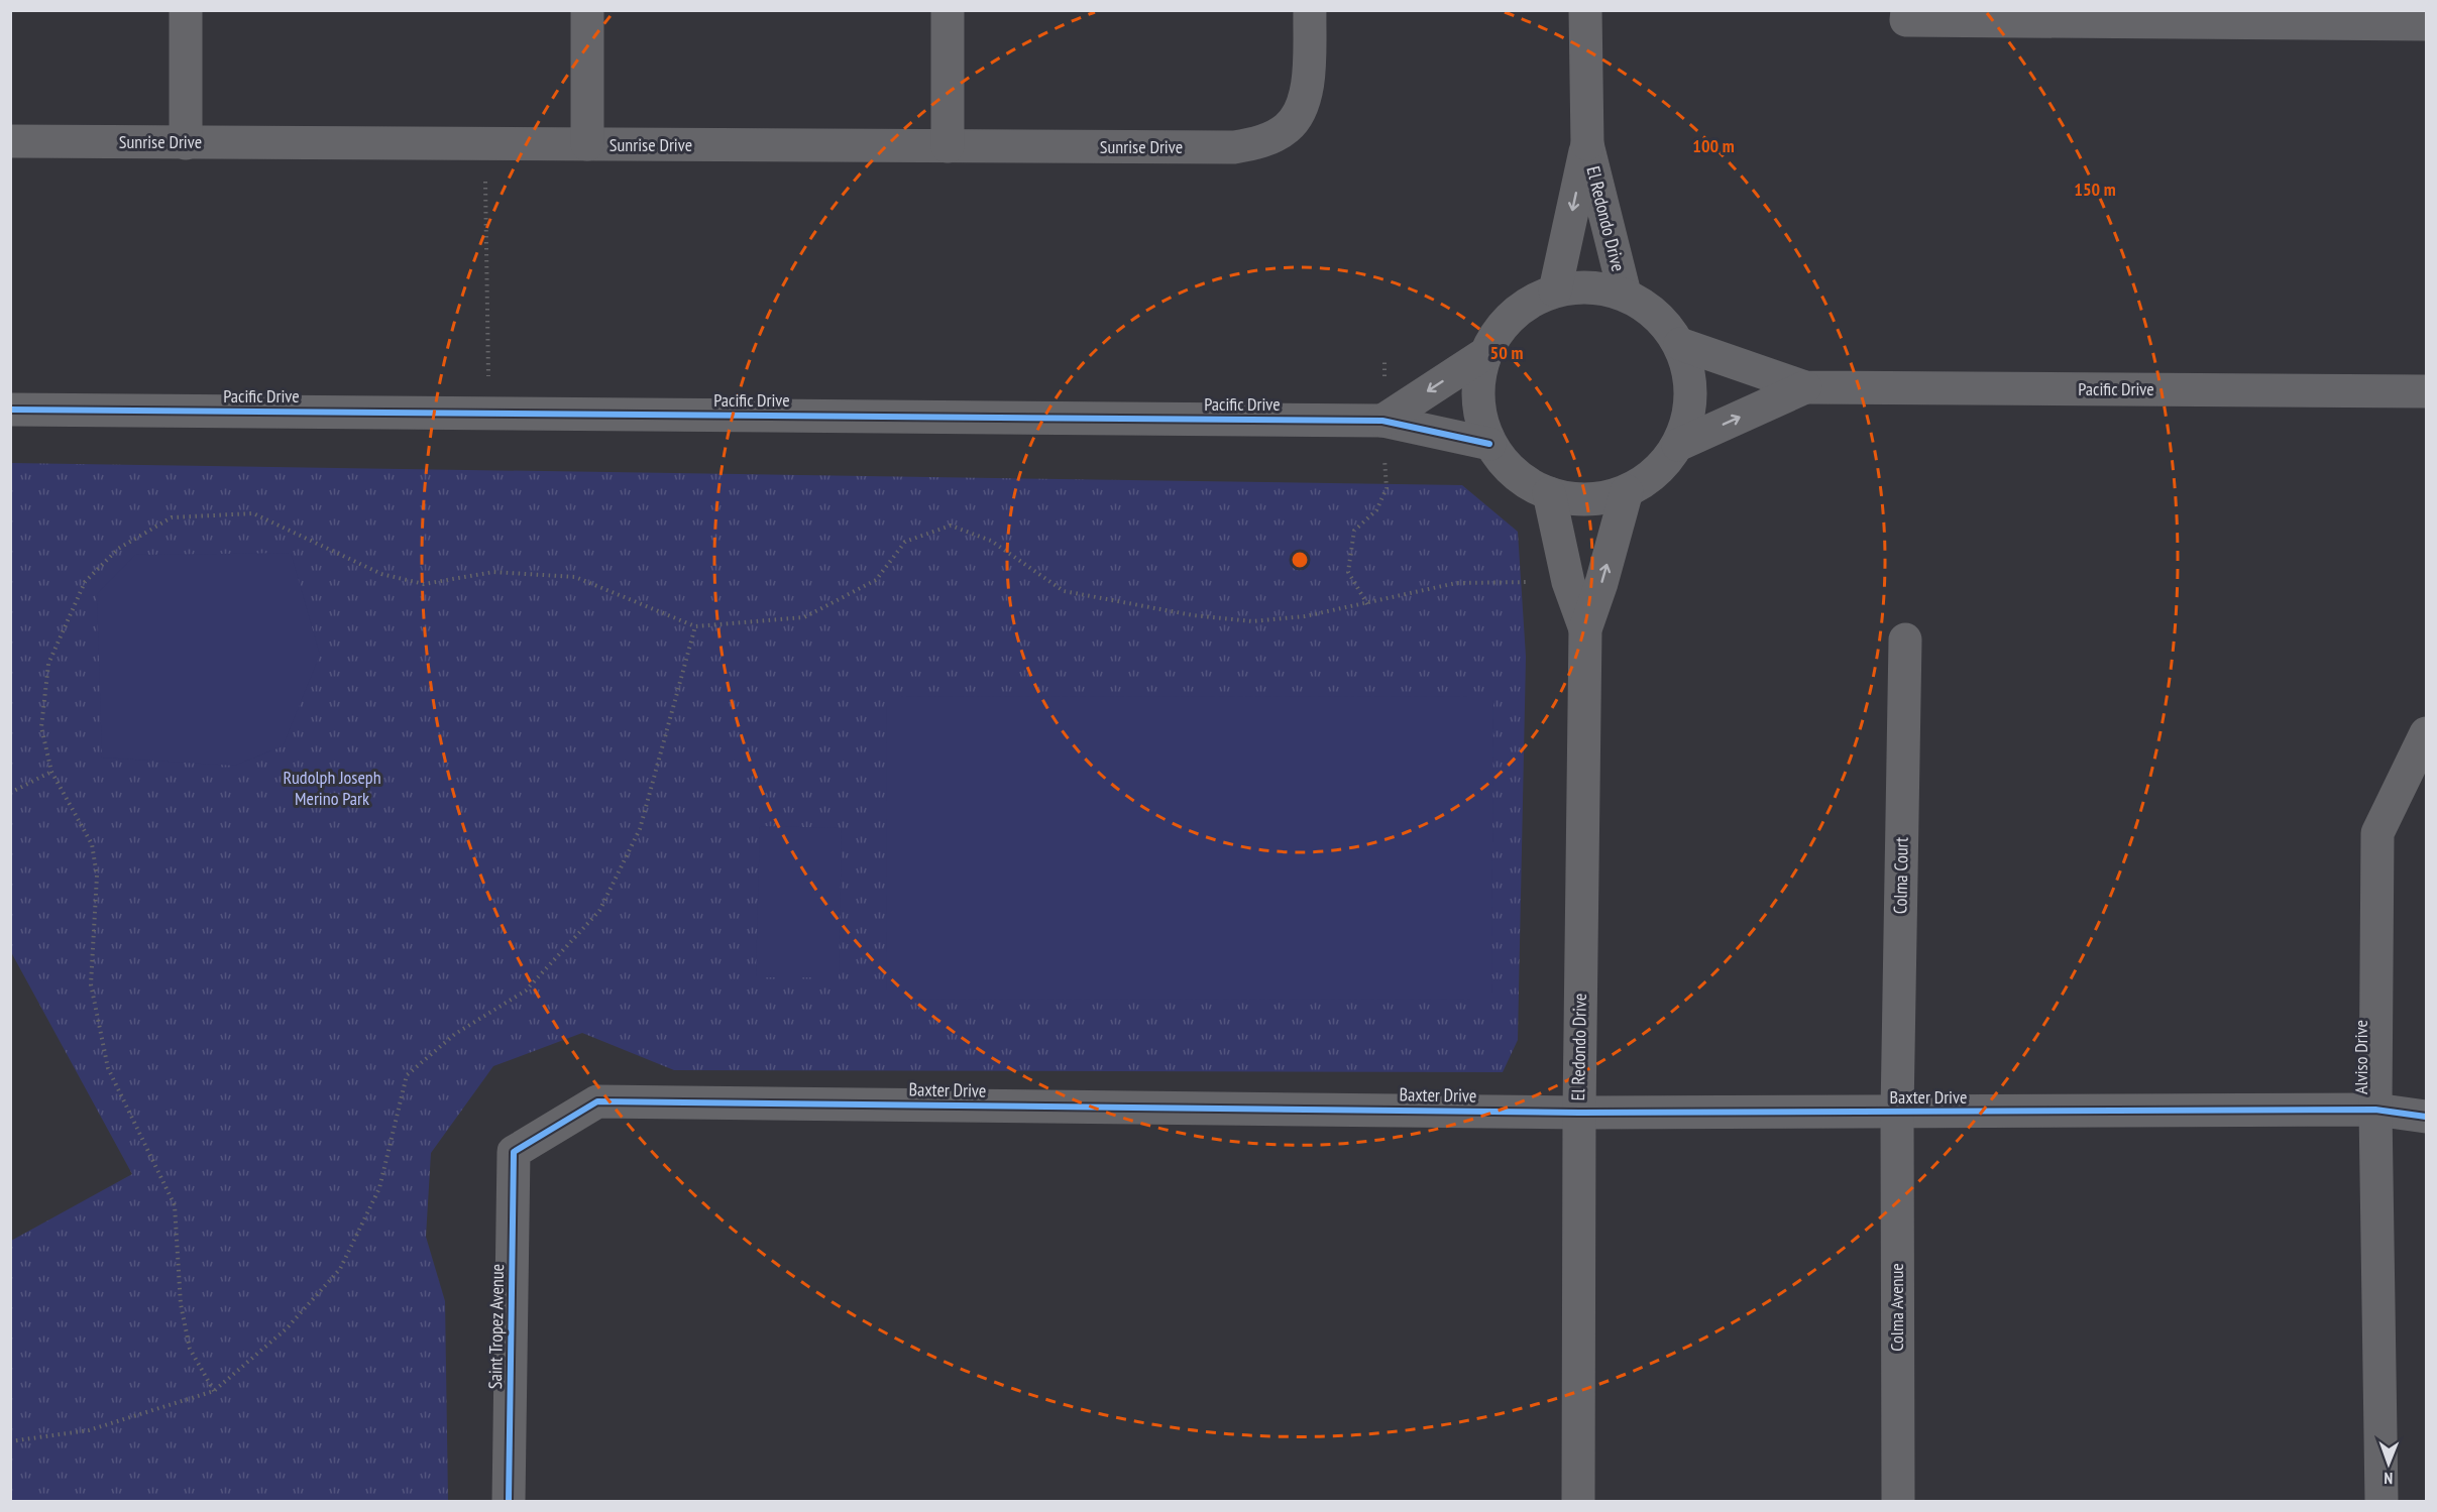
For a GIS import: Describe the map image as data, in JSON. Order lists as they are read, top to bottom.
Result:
{
  "streets": {
    "street": [
      "Sunrise Drive",
      "El Redondo Drive",
      "Pacific Drive",
      "Colma Court",
      "Alviso Drive",
      "Baxter Drive",
      "Colma Avenue",
      "Saint Tropez Avenue"
    ]
  },
  "crossings": [
    ["El Redondo Drive", "Pacific Drive"],
    ["El Redondo Drive", "Baxter Drive"],
    ["Colma Court", "Baxter Drive"],
    ["Colma Court", "Colma Avenue"],
    ["Alviso Drive", "Baxter Drive"],
    ["Baxter Drive", "Colma Avenue"],
    ["Baxter Drive", "Saint Tropez Avenue"]
  ],
  "parks": ["Rudolph Joseph Merino Park"],
  "north": "bottom",
  "rings": ["100 m", "150 m", "50 m"]
}
